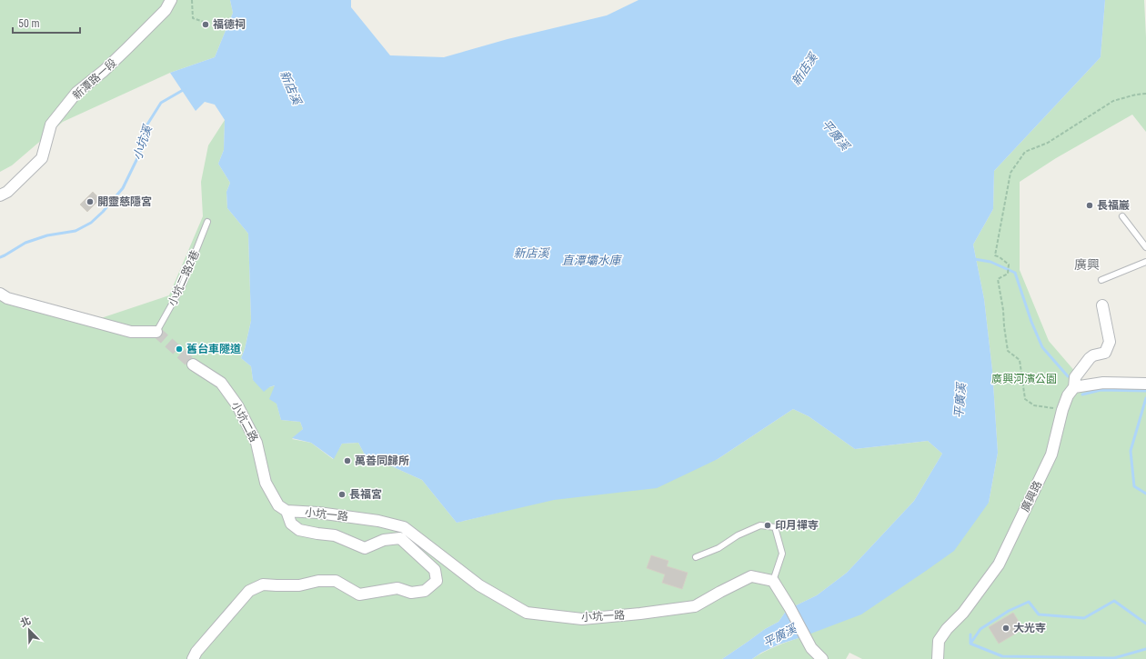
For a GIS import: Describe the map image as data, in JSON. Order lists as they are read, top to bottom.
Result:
{
  "streets": {
    "street": [
      "新潭路一段",
      "小坑二路",
      "廣興路",
      "小坑一路"
    ],
    "lane": ["小坑二路2巷"]
  },
  "crossings": [
    ["小坑二路", "小坑一路"]
  ],
  "districts": ["廣興"],
  "water": [
    "新店溪",
    "平廣溪",
    "小坑溪",
    "直潭壩水庫"
  ],
  "parks": ["廣興河濱公園"],
  "places": [
    "福德祠",
    "開靈慈隱宮",
    "長福巖",
    "舊台車隧道",
    "萬善同歸所",
    "長福宮",
    "印月禪寺",
    "大光寺"
  ],
  "scale_bar": "50 m",
  "north": "top left"
}
